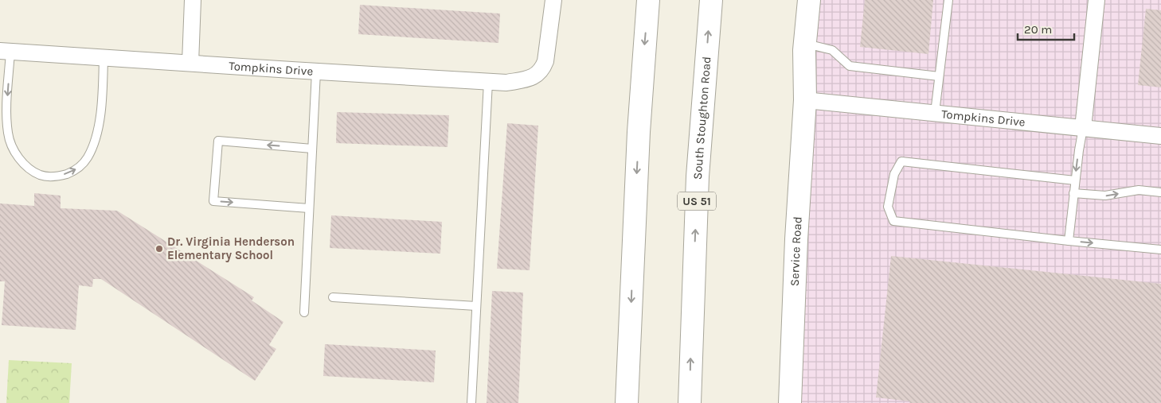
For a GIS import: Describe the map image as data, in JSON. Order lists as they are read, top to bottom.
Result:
{
  "streets": {
    "main road": ["South Stoughton Road", "US 51", "Service Road"],
    "street": ["Tompkins Drive"]
  },
  "crossings": [
    ["Tompkins Drive", "Service Road"]
  ],
  "places": ["Dr. Virginia Henderson Elementary School"],
  "scale_bar": "20 m"
}
